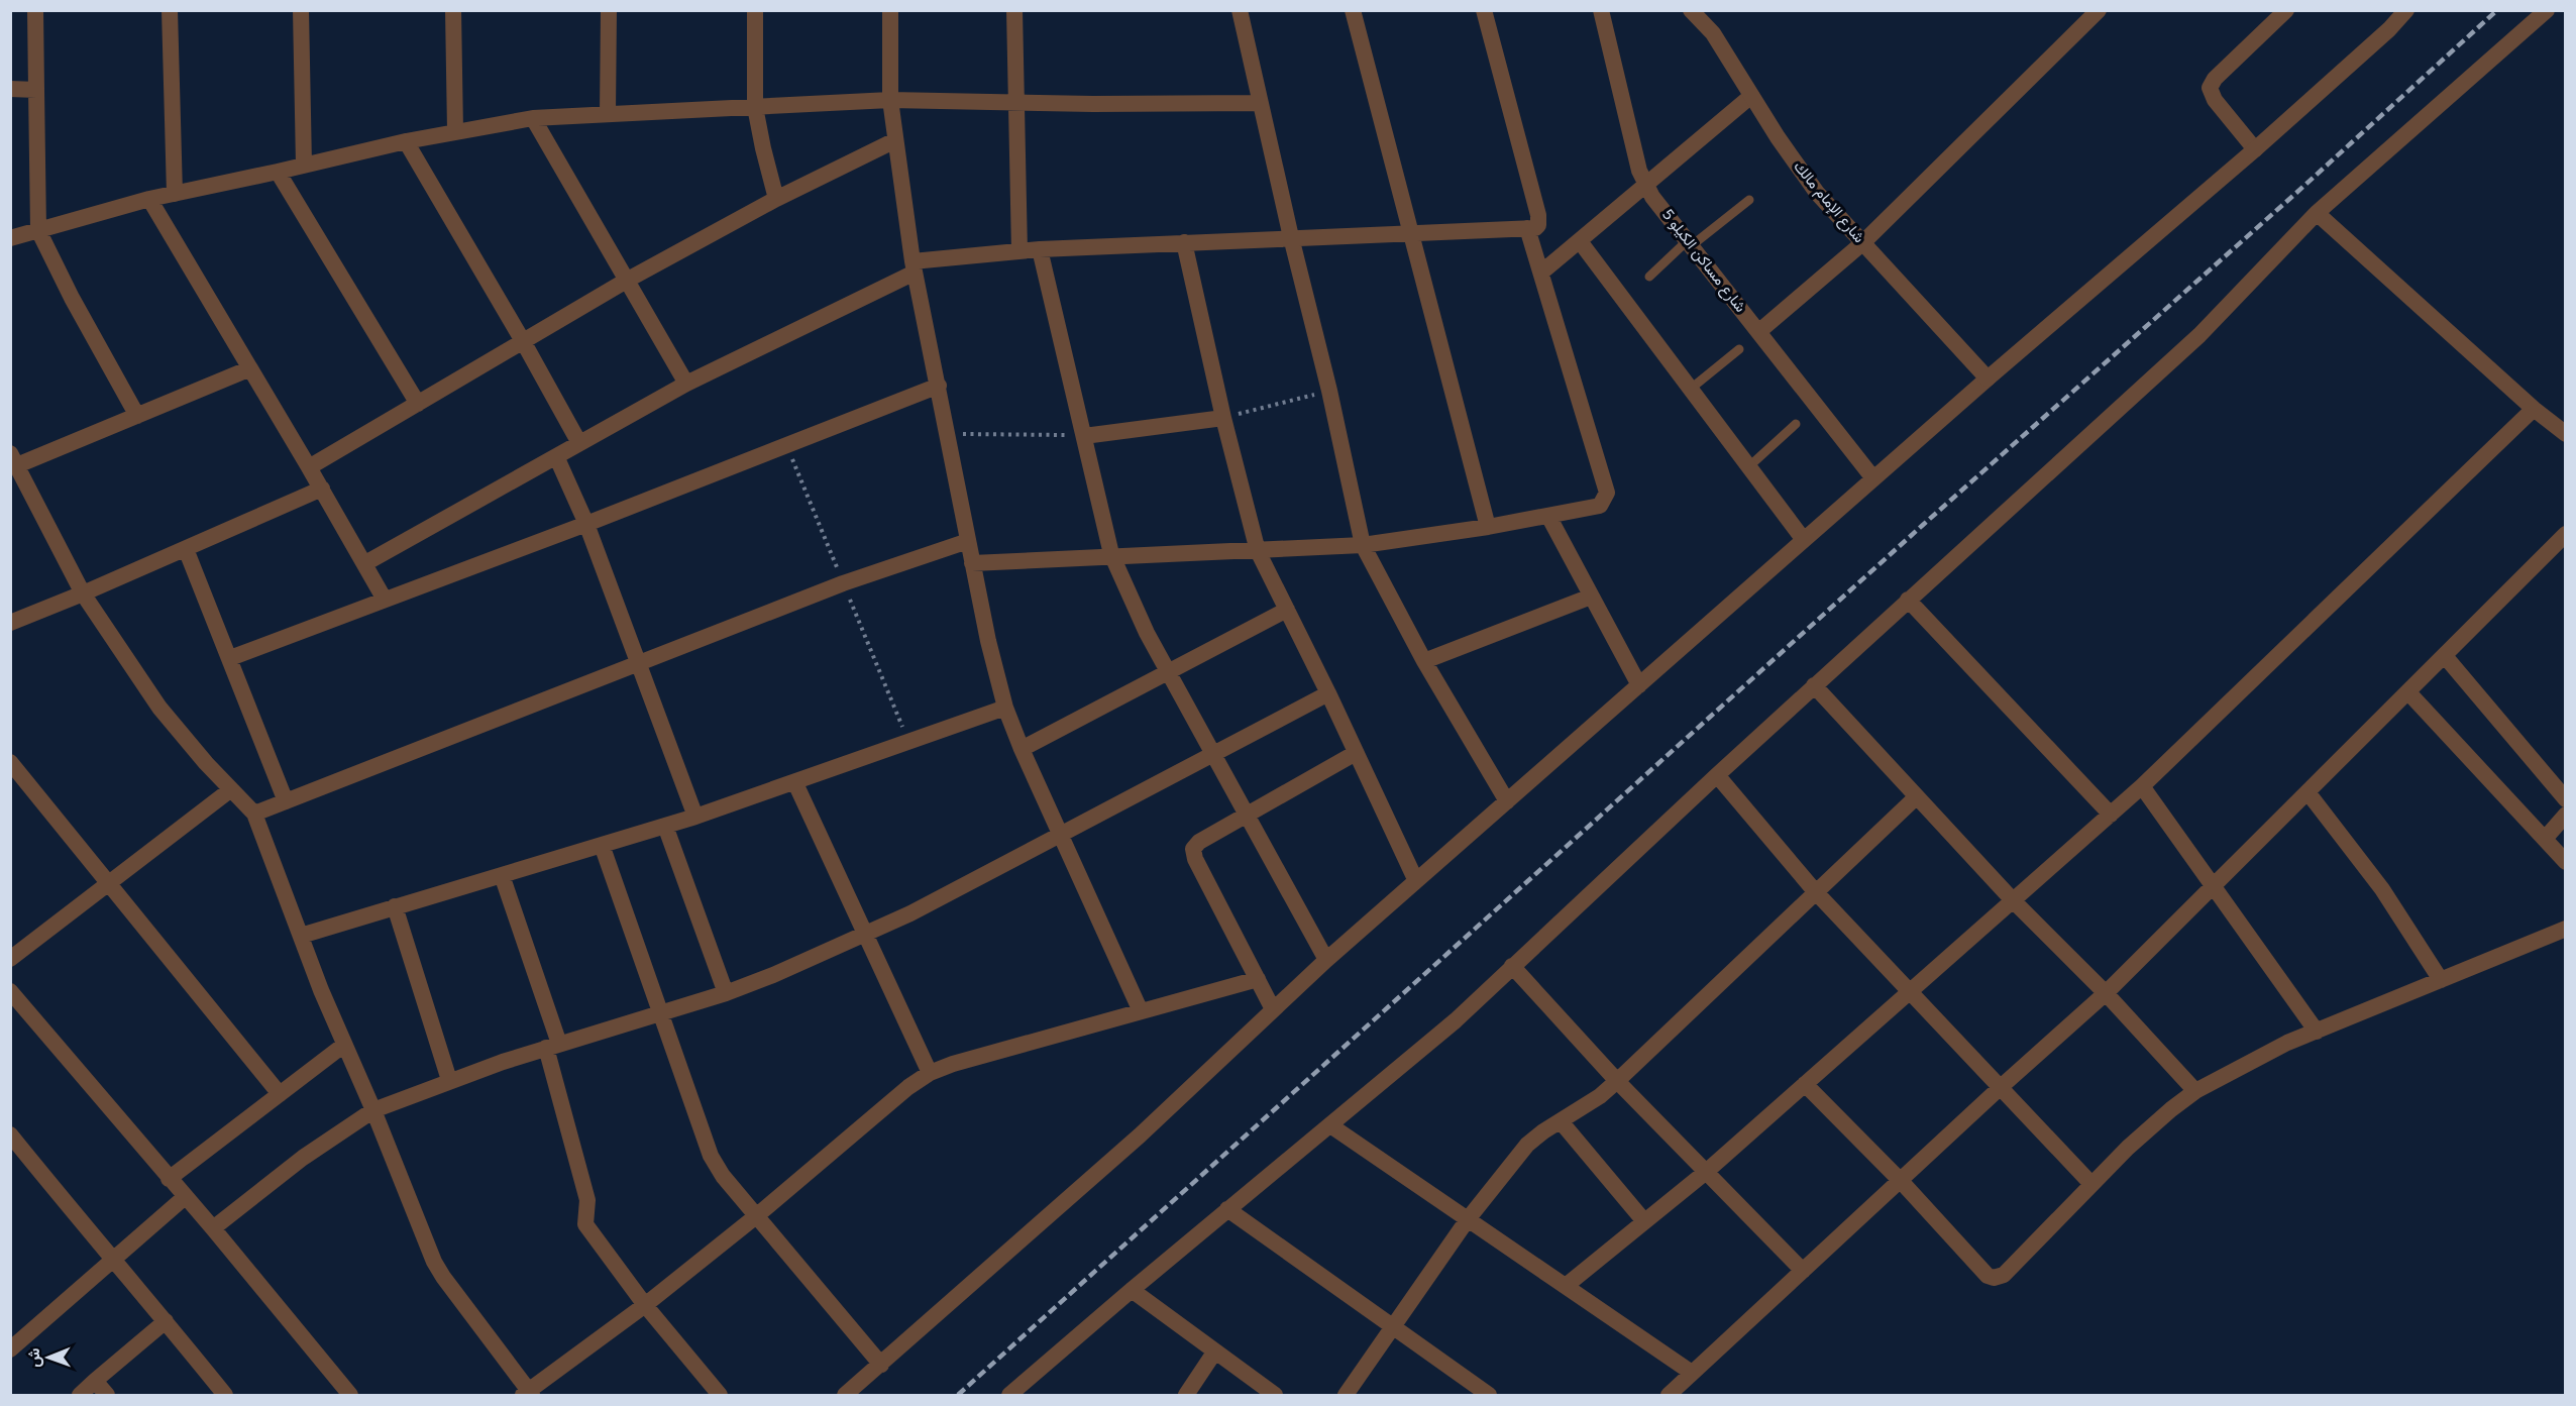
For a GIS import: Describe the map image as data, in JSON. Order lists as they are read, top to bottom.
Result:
{
  "streets": {
    "street": ["شارع الإمام مالك", "شارع مساكن الكيلو 5"]
  },
  "north": "left"
}
